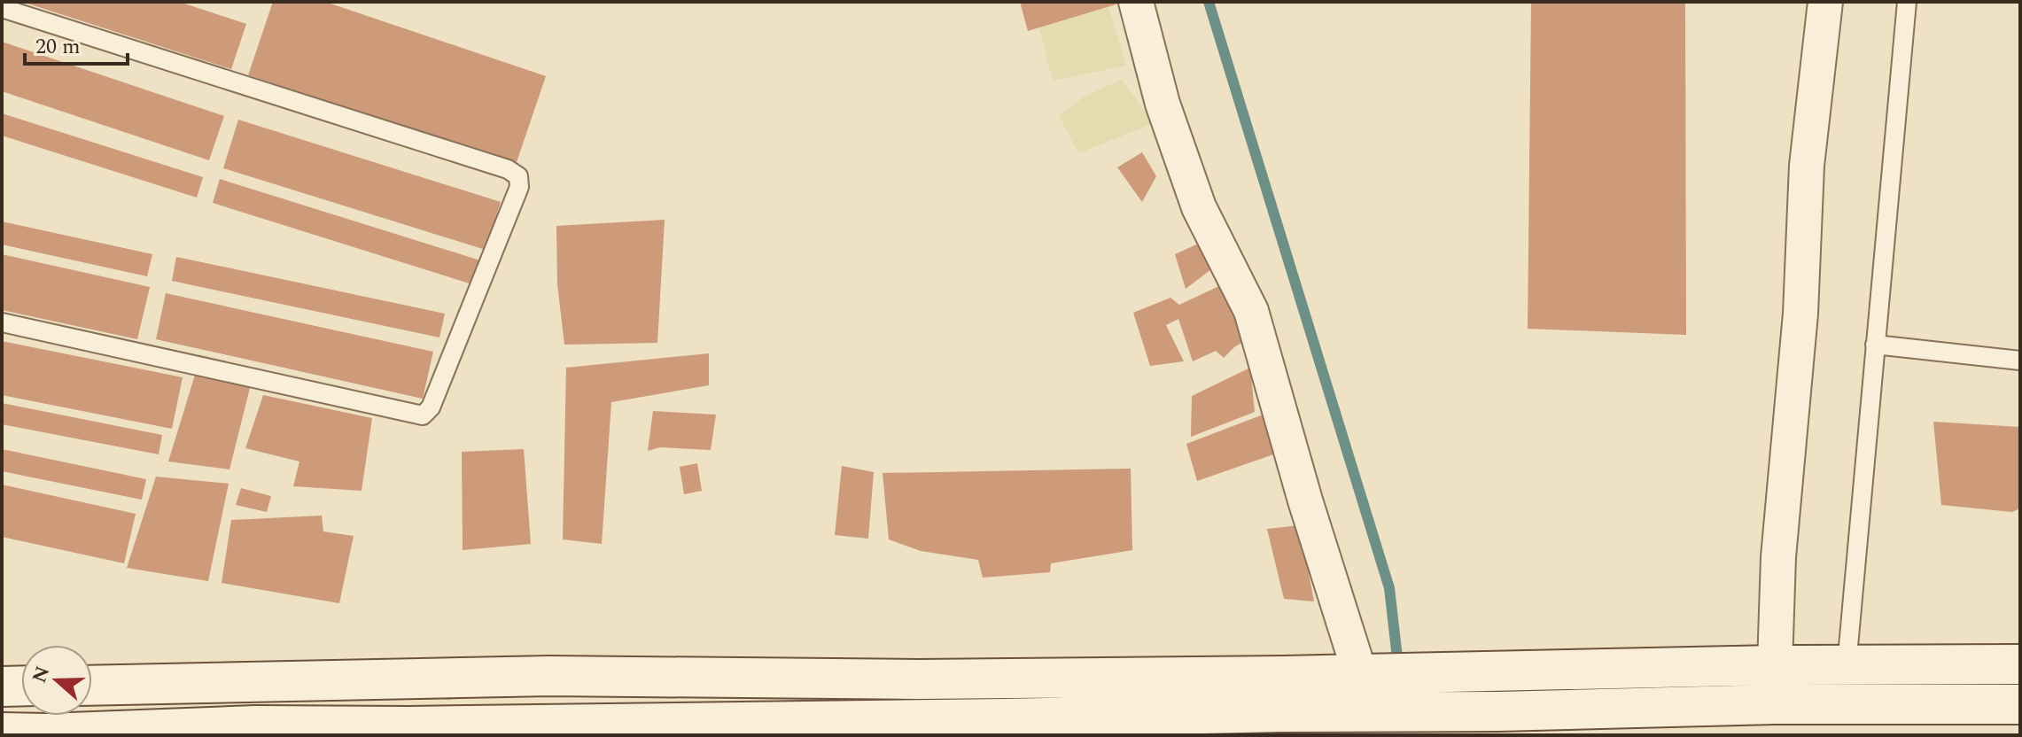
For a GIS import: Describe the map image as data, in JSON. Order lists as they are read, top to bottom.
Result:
{
  "scale_bar": "20 m",
  "north": "left"
}
